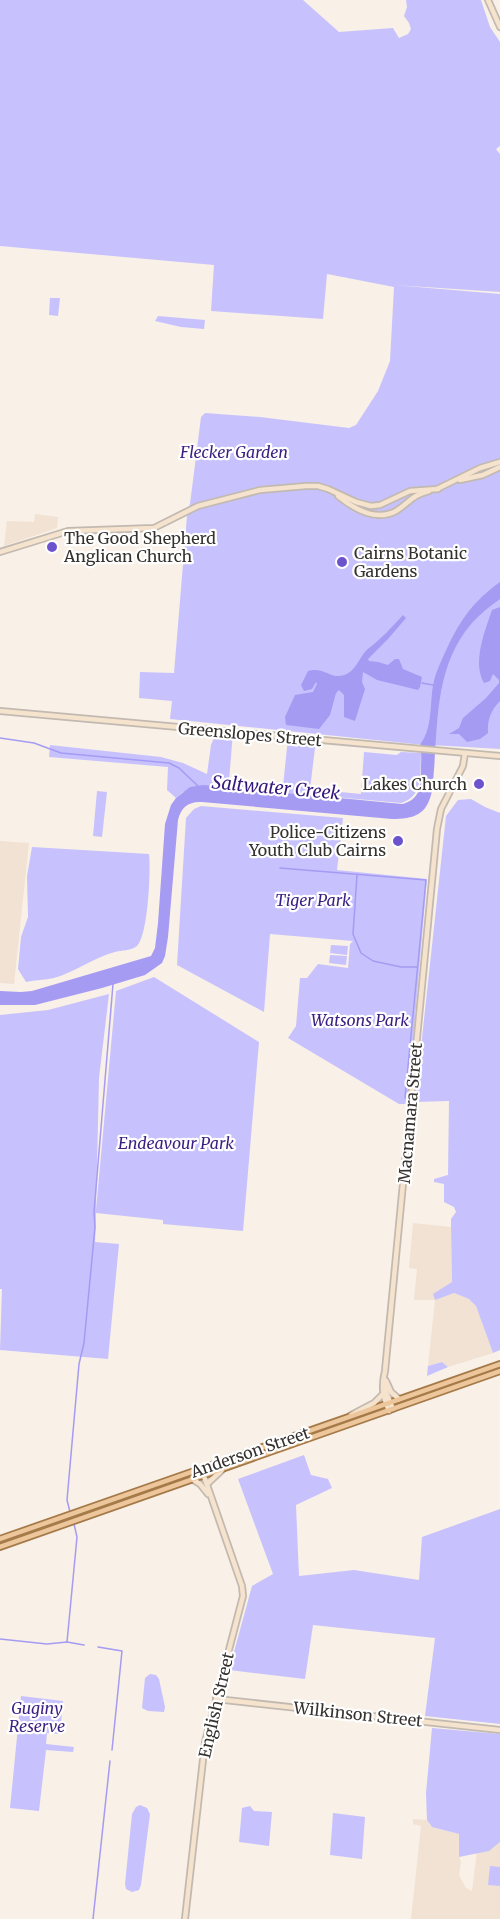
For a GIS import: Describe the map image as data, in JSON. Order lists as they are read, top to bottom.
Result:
{
  "streets": {
    "main road": ["Anderson Street"],
    "street": [
      "Greenslopes Street",
      "Macnamara Street",
      "English Street",
      "Wilkinson Street"
    ]
  },
  "crossings": [
    ["Greenslopes Street", "Macnamara Street"],
    ["Macnamara Street", "Anderson Street"],
    ["Anderson Street", "English Street"],
    ["English Street", "Wilkinson Street"]
  ],
  "water": ["Saltwater Creek"],
  "parks": [
    "Flecker Garden",
    "Tiger Park",
    "Watsons Park",
    "Endeavour Park",
    "Guginy Reserve"
  ],
  "places": [
    "The Good Shepherd Anglican Church",
    "Cairns Botanic Gardens",
    "Lakes Church",
    "Police-Citizens Youth Club Cairns"
  ]
}
